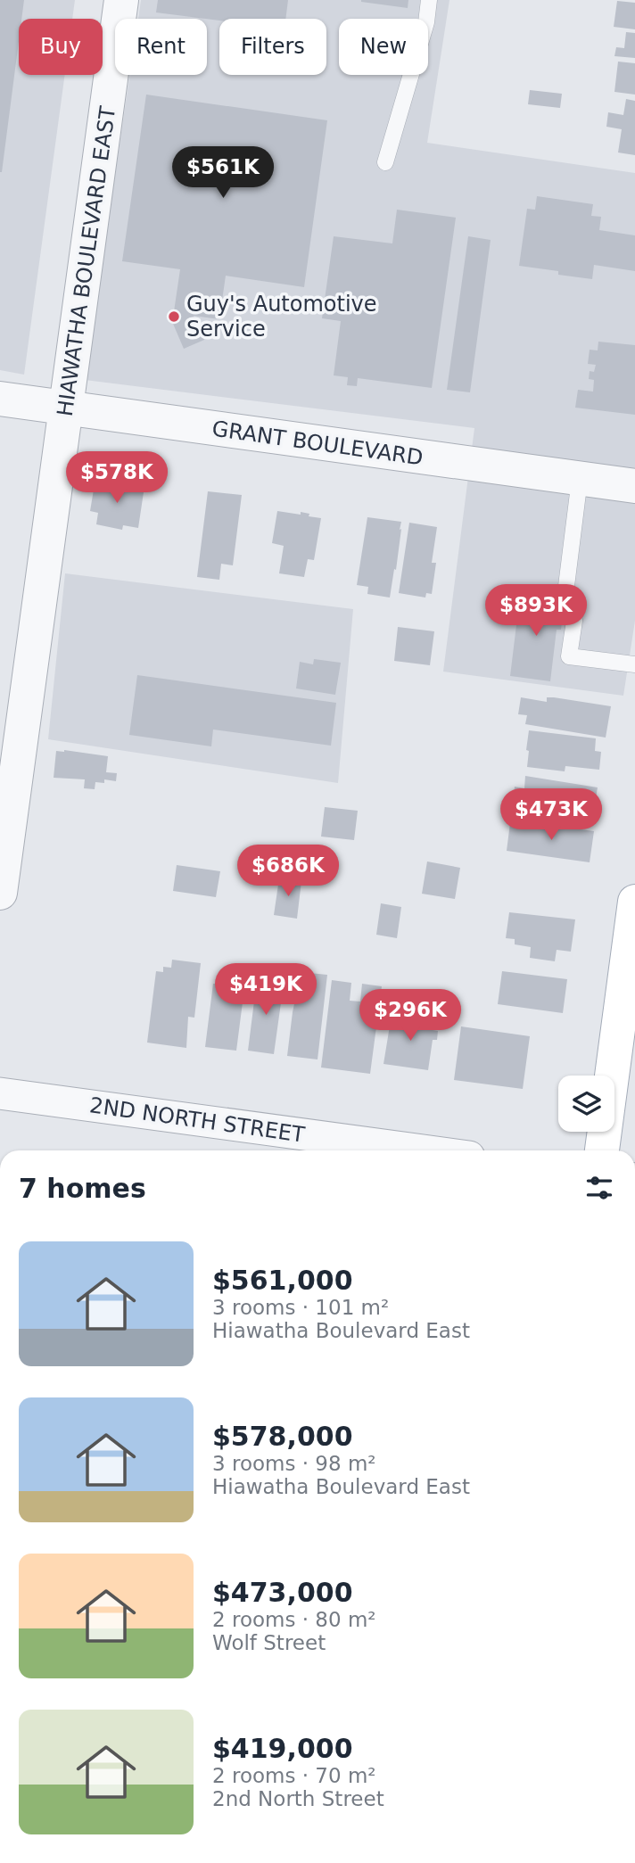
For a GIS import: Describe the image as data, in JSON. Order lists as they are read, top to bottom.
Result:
{
  "streets": {
    "street": ["HIAWATHA BOULEVARD EAST", "GRANT BOULEVARD", "2ND NORTH STREET"]
  },
  "crossings": [
    ["HIAWATHA BOULEVARD EAST", "GRANT BOULEVARD"]
  ],
  "places": ["Guy's Automotive Service"],
  "page": {
    "chip": [
      "Buy",
      "Rent",
      "Filters",
      "New"
    ],
    "price": [
      "$561K",
      "$578K",
      "$893K",
      "$473K",
      "$686K",
      "$419K",
      "$296K"
    ],
    "heading": "7 homes",
    "list": [
      {
        "name": "$561,000",
        "note": "3 rooms · 101 m² · Hiawatha Boulevard East"
      },
      {
        "name": "$578,000",
        "note": "3 rooms · 98 m² · Hiawatha Boulevard East"
      },
      {
        "name": "$473,000",
        "note": "2 rooms · 80 m² · Wolf Street"
      },
      {
        "name": "$419,000",
        "note": "2 rooms · 70 m² · 2nd North Street"
      }
    ]
  }
}
